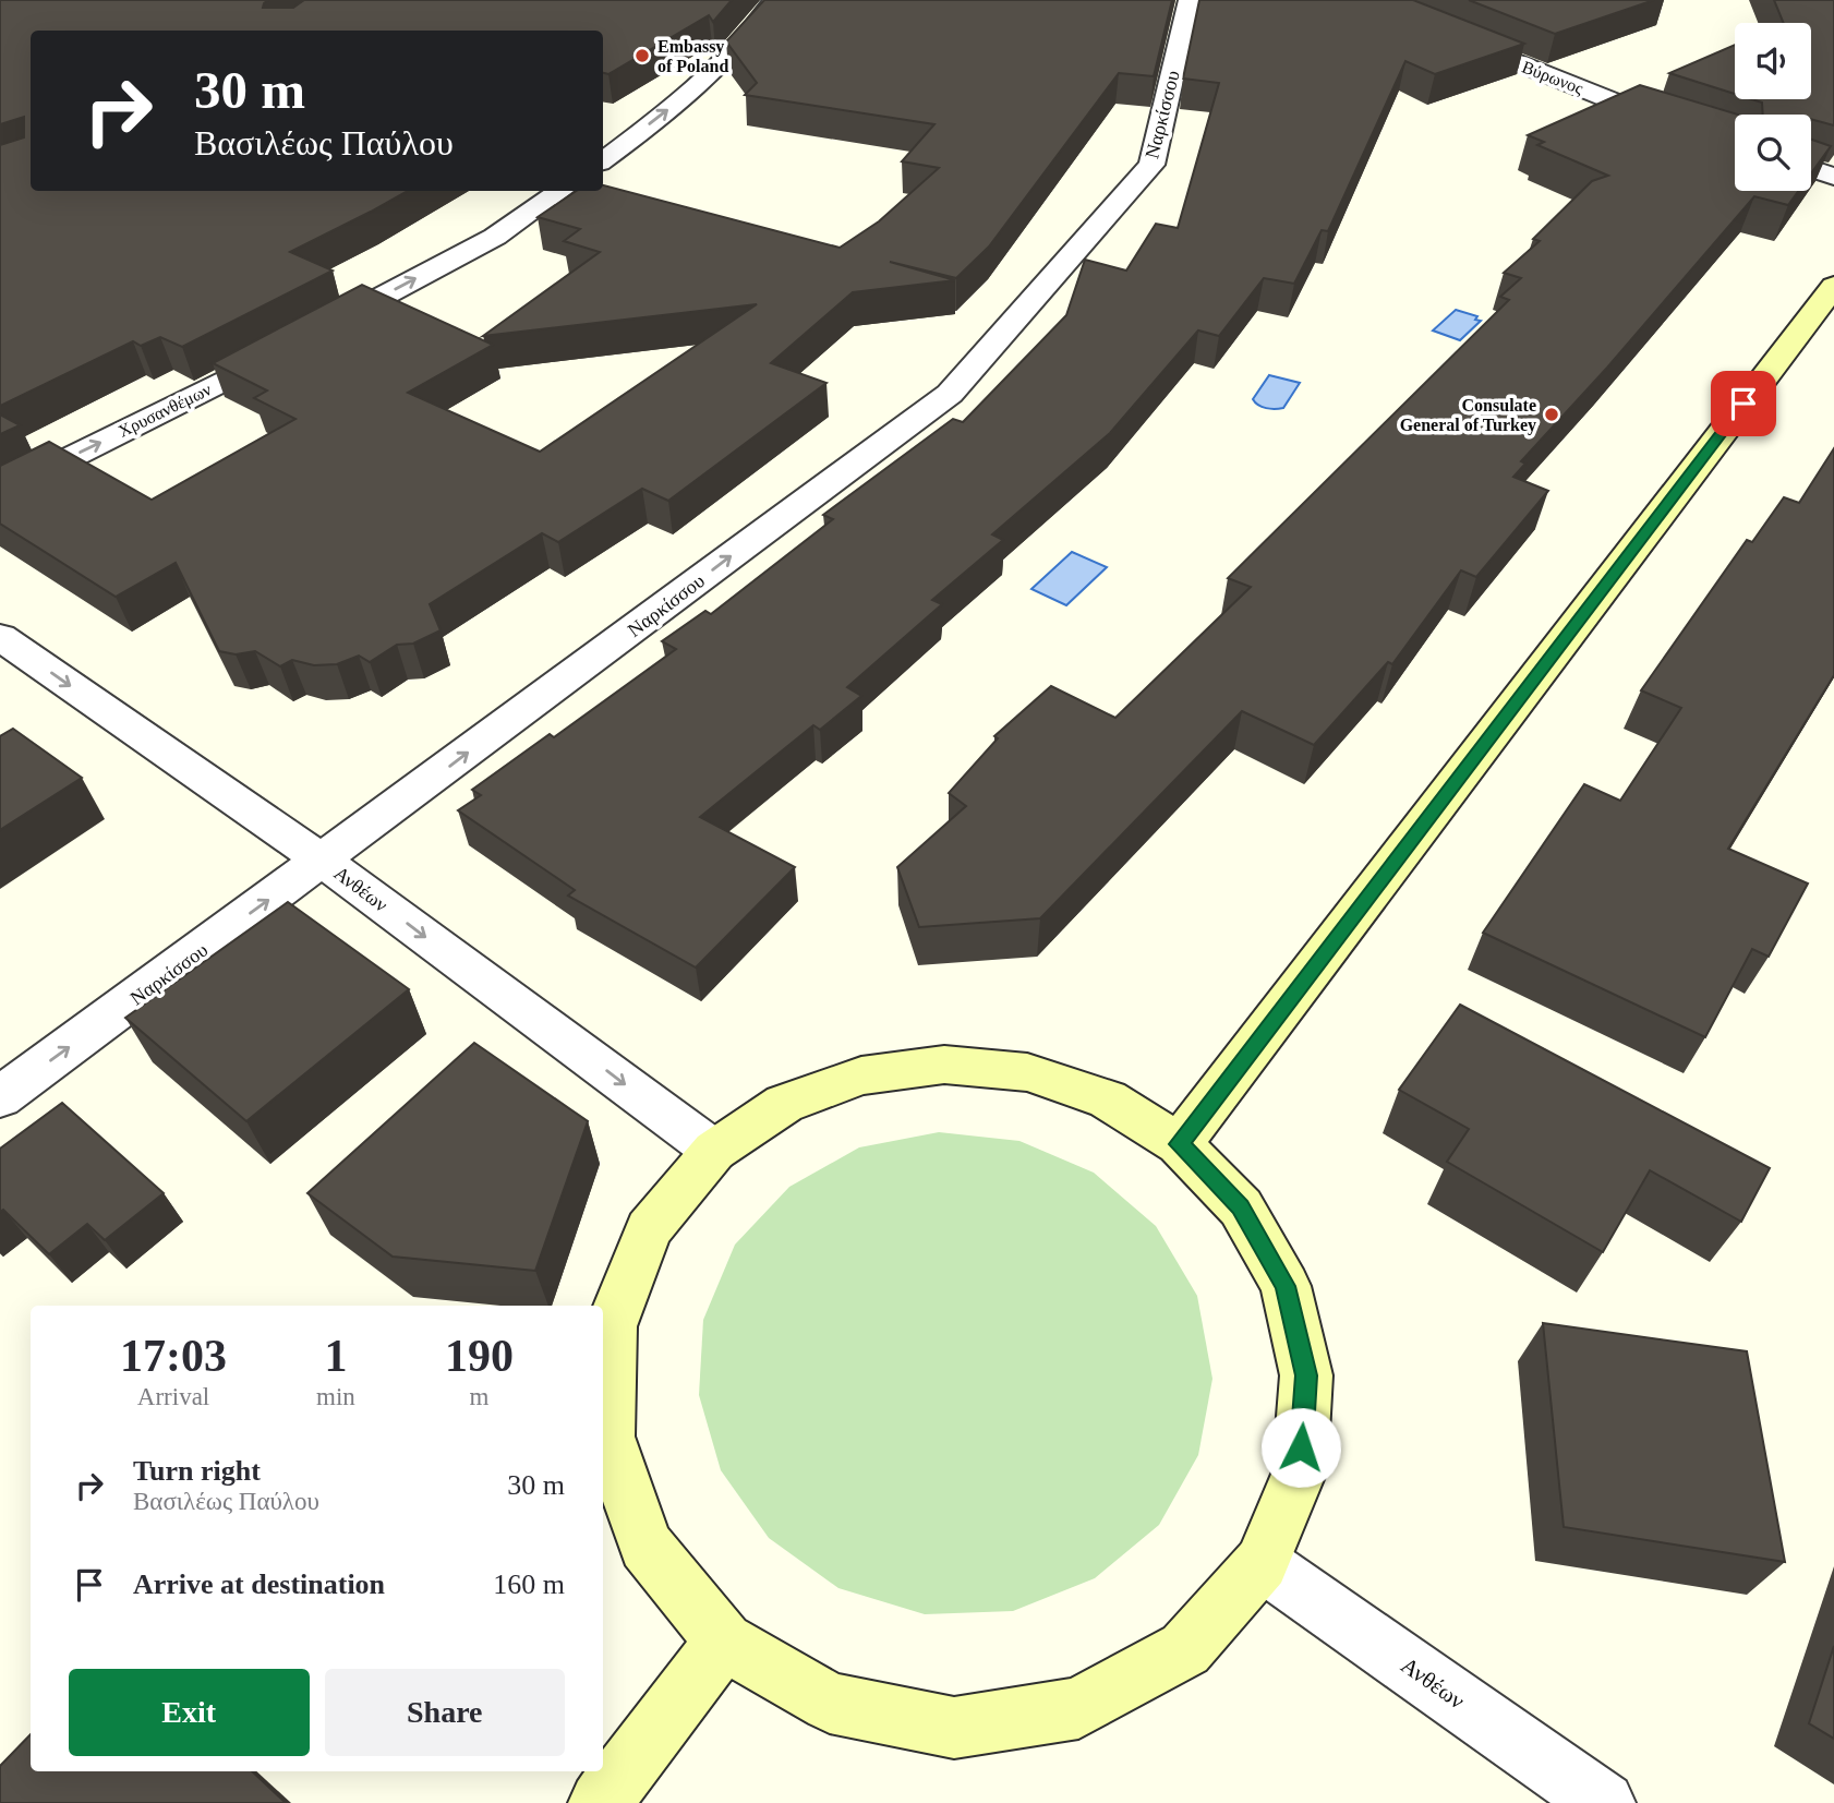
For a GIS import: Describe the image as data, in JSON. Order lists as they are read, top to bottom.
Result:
{
  "streets": {
    "street": [
      "Βύρωνος",
      "Ναρκίσσου",
      "Χρυσανθέμων",
      "Ανθέων"
    ]
  },
  "crossings": [
    ["Ναρκίσσου", "Ανθέων"]
  ],
  "one_way": ["Ναρκίσσου", "Χρυσανθέμων", "Ανθέων"],
  "places": ["Embassy of Poland", "Consulate General of Turkey"],
  "page": {
    "turn": ["30 m", "Βασιλέως Παύλου"],
    "eta": [
      "17:03",
      "Arrival",
      "1",
      "min",
      "190",
      "m"
    ],
    "list": [
      {
        "name": "Turn right",
        "note": "Βασιλέως Παύλου",
        "value": "30 m"
      },
      {
        "name": "Arrive at destination",
        "value": "160 m"
      }
    ],
    "buttons": ["Exit", "Share"]
  }
}
